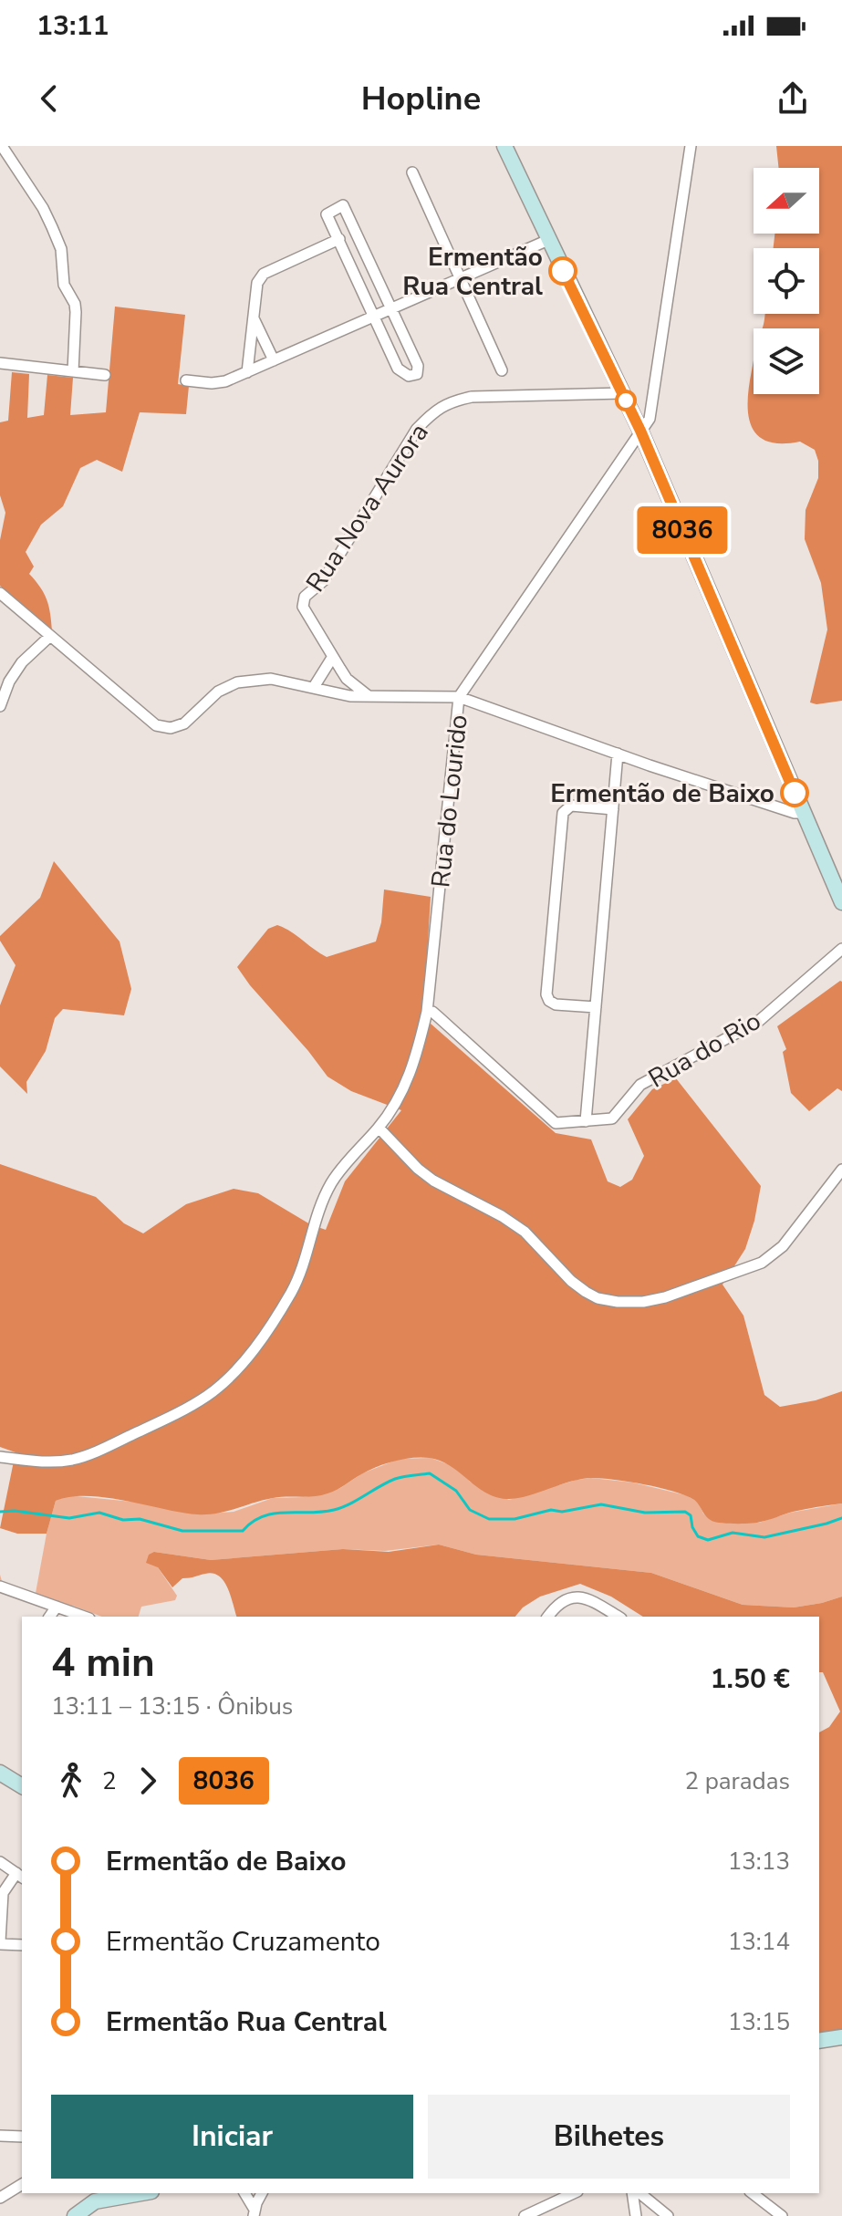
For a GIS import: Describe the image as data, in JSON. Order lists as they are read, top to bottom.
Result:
{
  "streets": {
    "street": ["Rua Nova Aurora", "Rua do Lourido", "Rua do Rio"]
  },
  "crossings": [
    ["Rua do Lourido", "Rua do Rio"]
  ],
  "places": ["Ermentão Rua Central", "Ermentão de Baixo"],
  "lines": ["bus line 8036"],
  "north": "left",
  "page": {
    "status": "13:11",
    "header": "Hopline",
    "on_map": "8036",
    "heading": ["4 min", "13:11 – 13:15 · Ônibus", "1.50 €"],
    "legs": ["2", "8036", "2 paradas"],
    "list": [
      {
        "name": "Ermentão de Baixo",
        "value": "13:13"
      },
      {
        "name": "Ermentão Cruzamento",
        "value": "13:14"
      },
      {
        "name": "Ermentão Rua Central",
        "value": "13:15"
      }
    ],
    "buttons": ["Iniciar", "Bilhetes"]
  }
}
